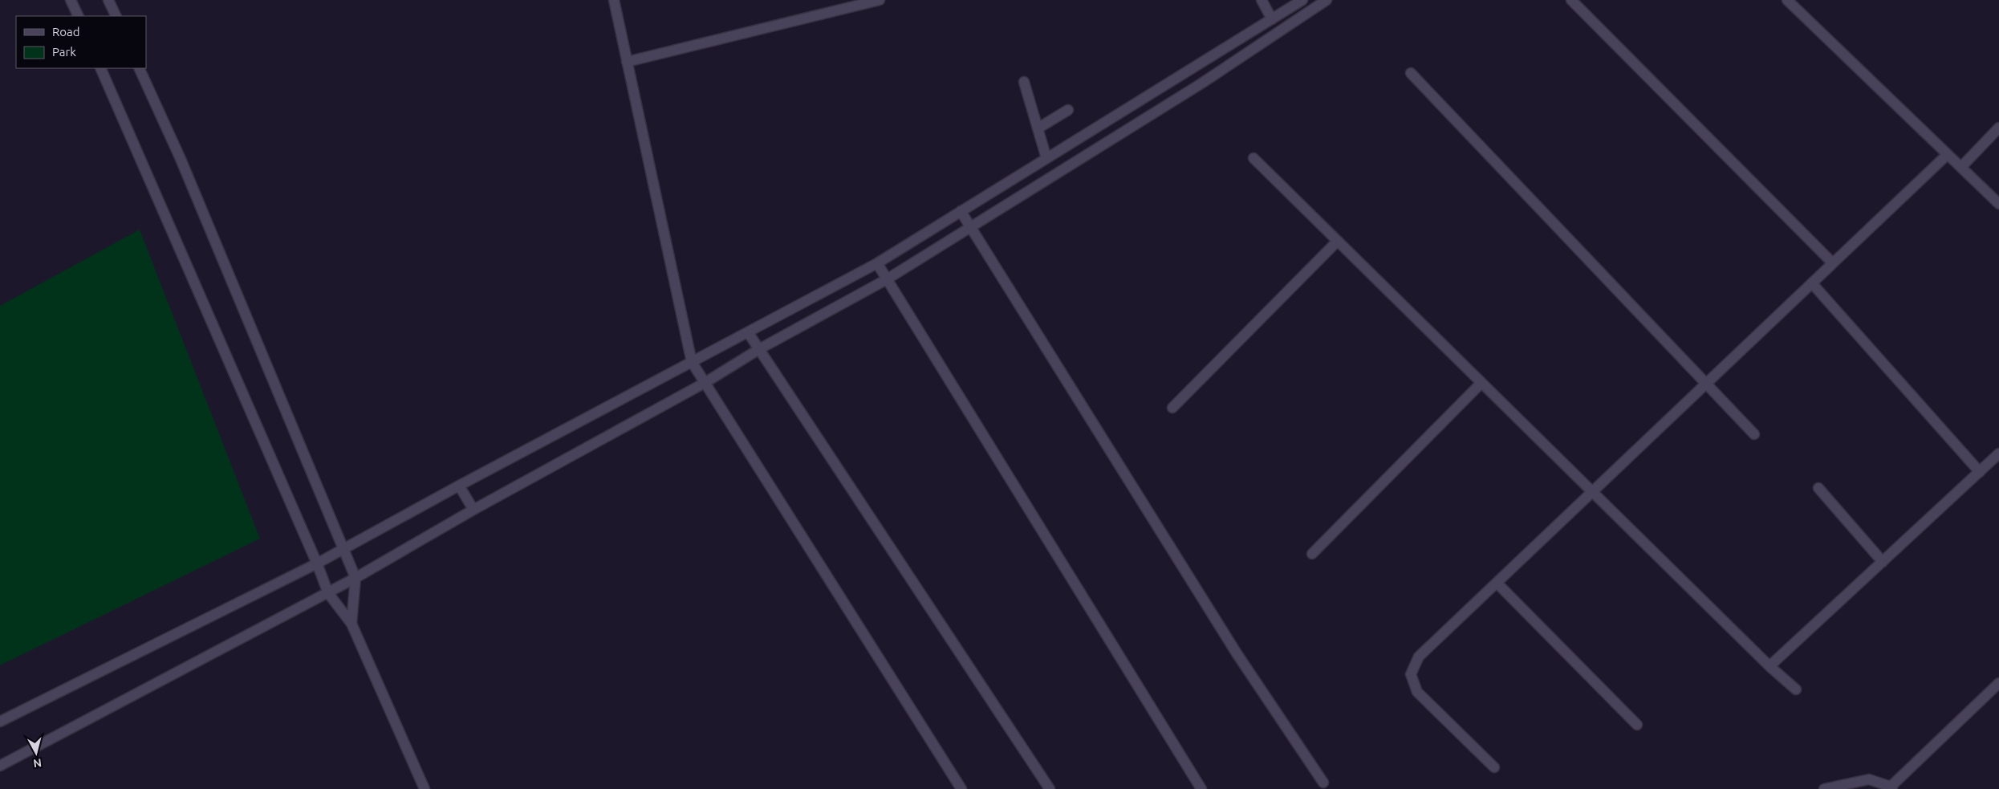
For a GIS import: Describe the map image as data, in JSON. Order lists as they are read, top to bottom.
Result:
{
  "legend": ["Road", "Park"],
  "north": "bottom"
}
